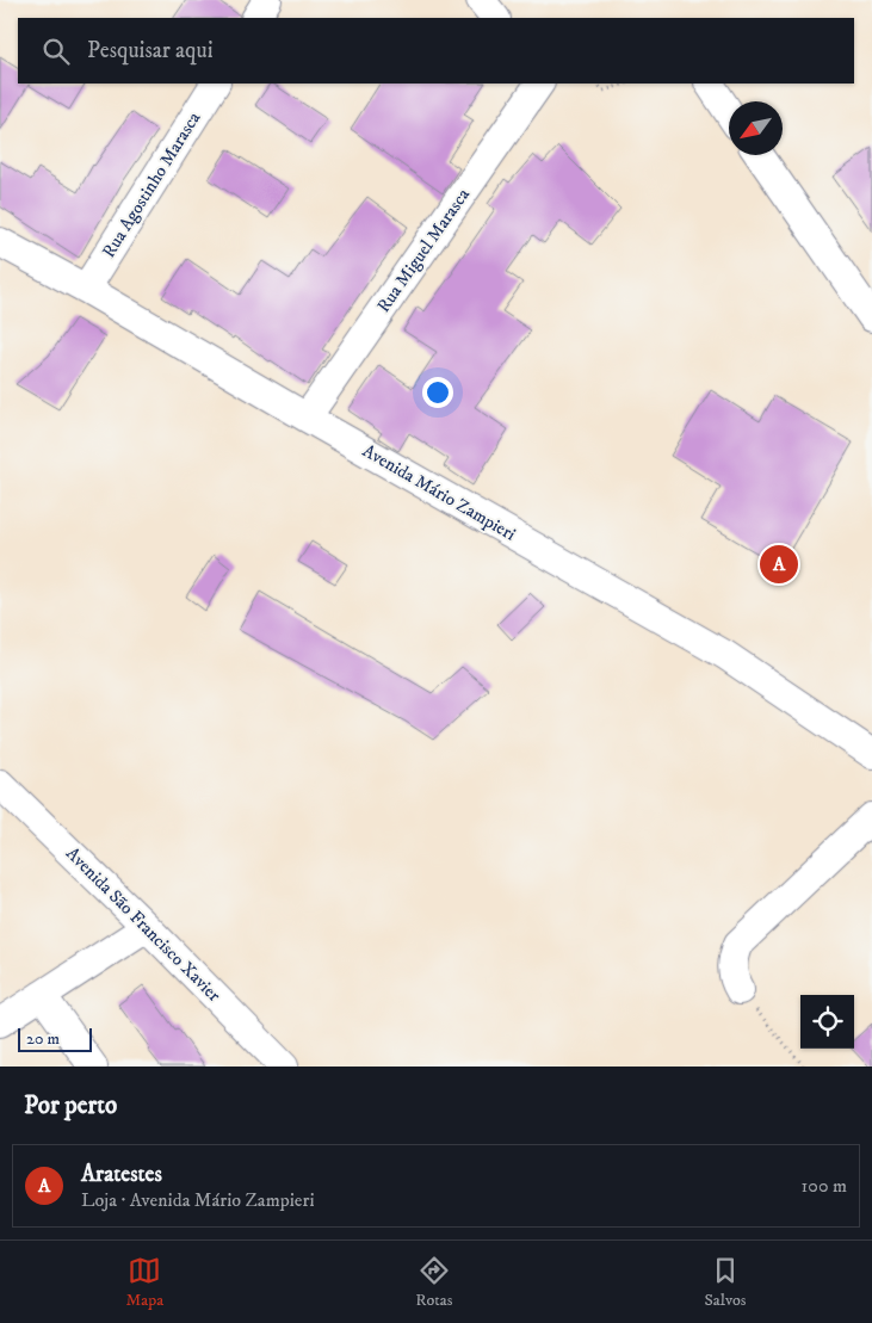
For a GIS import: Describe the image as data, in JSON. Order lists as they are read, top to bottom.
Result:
{
  "streets": {
    "street": [
      "Rua Agostinho Marasca",
      "Rua Miguel Marasca",
      "Avenida Mário Zampieri",
      "Avenida São Francisco Xavier"
    ]
  },
  "crossings": [
    ["Rua Agostinho Marasca", "Avenida Mário Zampieri"],
    ["Rua Miguel Marasca", "Avenida Mário Zampieri"]
  ],
  "scale_bar": "20 m",
  "north": "bottom left",
  "page": {
    "search": "Pesquisar aqui",
    "pins": "A",
    "scale": "20 m",
    "heading": "Por perto",
    "list": [
      {
        "mark": "A",
        "name": "Aratestes",
        "note": "Loja · Avenida Mário Zampieri",
        "value": "100 m"
      }
    ],
    "nav": ["Mapa", "Rotas", "Salvos"]
  }
}
